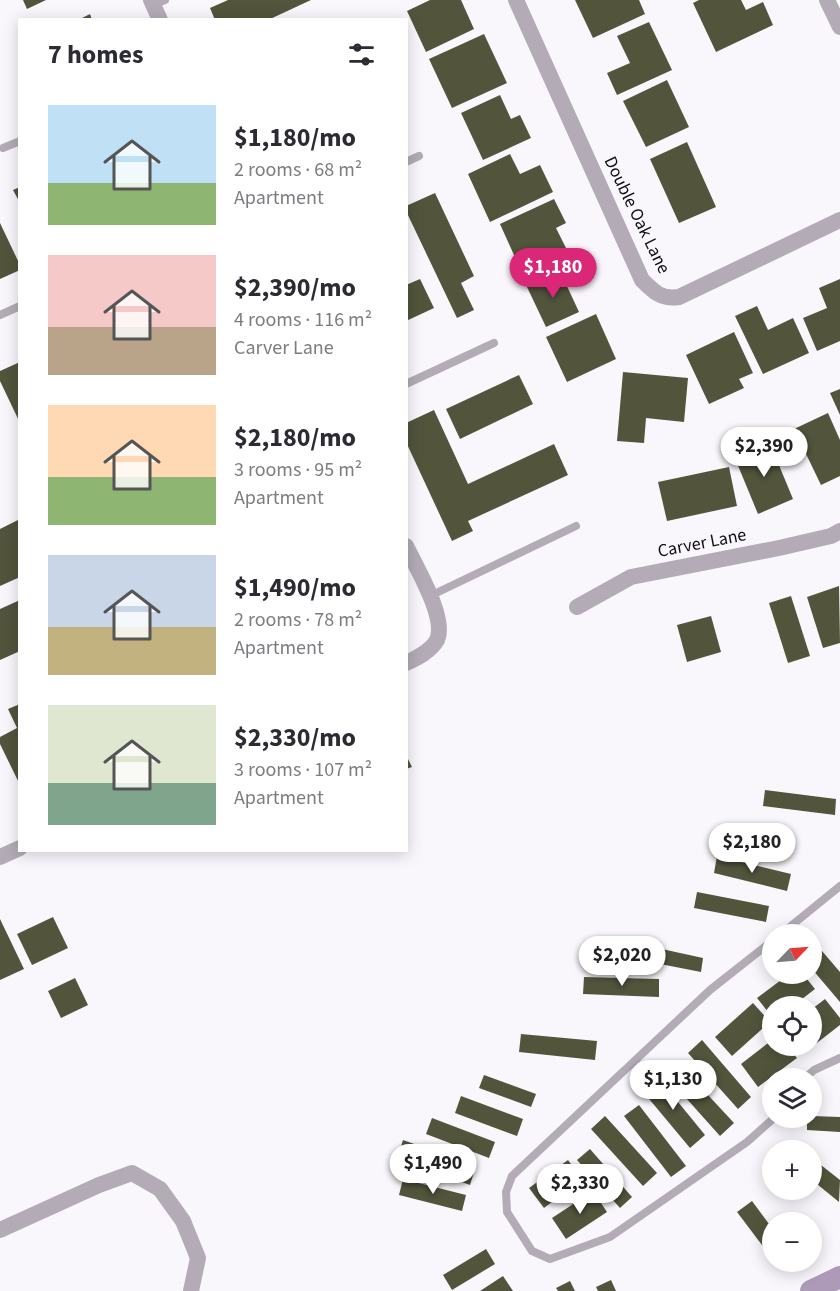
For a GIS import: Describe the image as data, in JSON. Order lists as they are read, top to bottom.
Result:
{
  "streets": {
    "street": ["Double Oak Lane", "Carver Lane"]
  },
  "north": "top right",
  "page": {
    "heading": "7 homes",
    "list": [
      {
        "name": "$1,180/mo",
        "note": "2 rooms · 68 m² · Apartment"
      },
      {
        "name": "$2,390/mo",
        "note": "4 rooms · 116 m² · Carver Lane"
      },
      {
        "name": "$2,180/mo",
        "note": "3 rooms · 95 m² · Apartment"
      },
      {
        "name": "$1,490/mo",
        "note": "2 rooms · 78 m² · Apartment"
      },
      {
        "name": "$2,330/mo",
        "note": "3 rooms · 107 m² · Apartment"
      }
    ],
    "price": [
      "$1,180",
      "$2,390",
      "$2,180",
      "$2,020",
      "$1,130",
      "$1,490",
      "$2,330"
    ],
    "map_buttons": ["+", "−"]
  }
}
